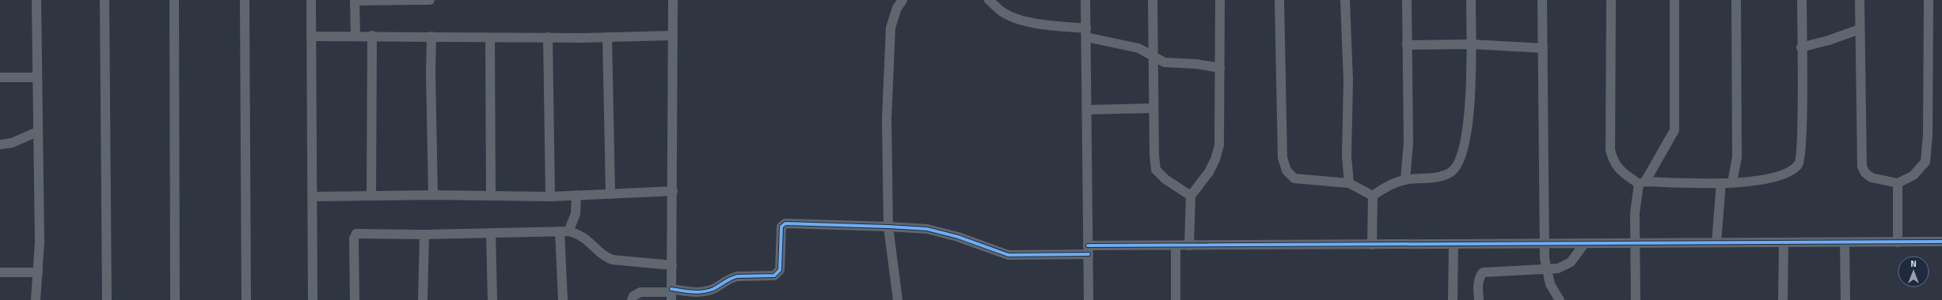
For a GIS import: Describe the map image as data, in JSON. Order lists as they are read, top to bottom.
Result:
{
  "north": "top"
}
